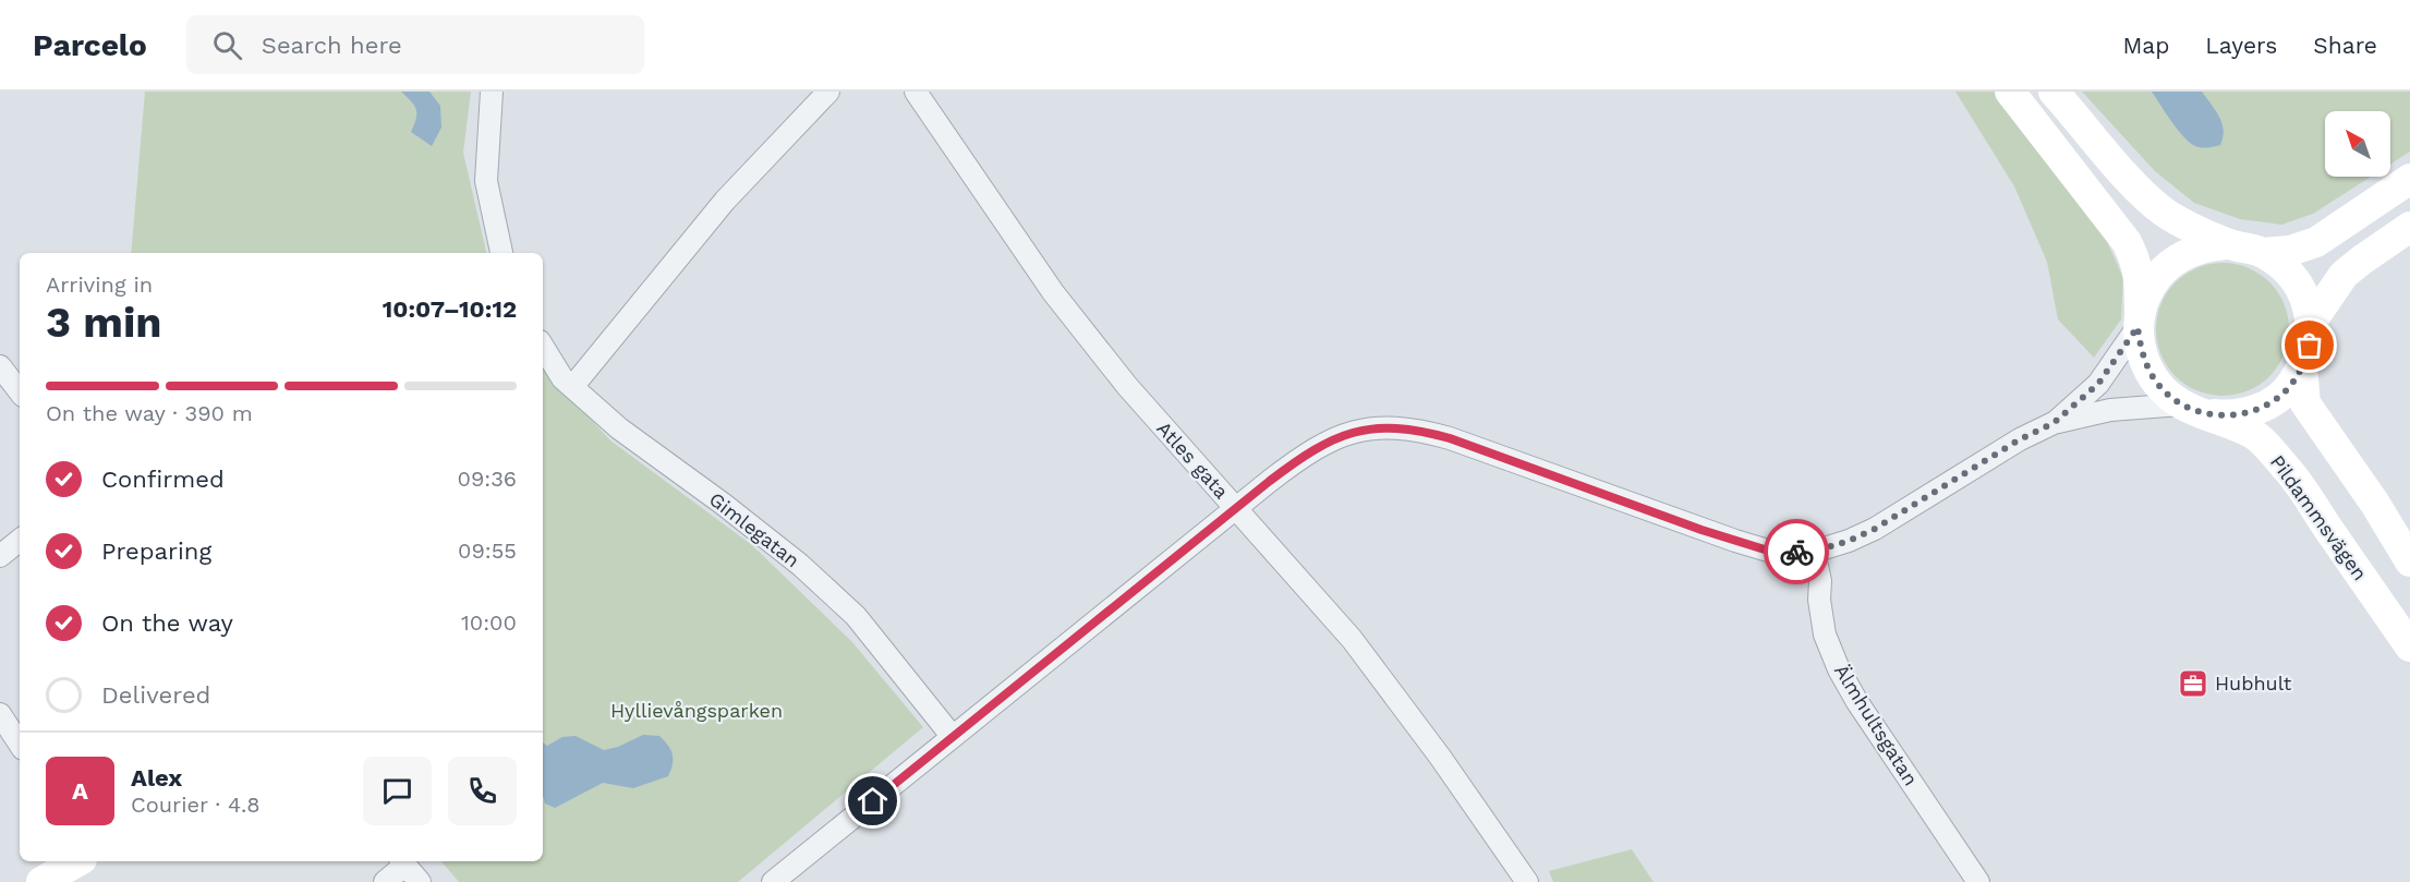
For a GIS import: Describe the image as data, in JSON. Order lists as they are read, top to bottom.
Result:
{
  "streets": {
    "main road": ["Pildammsvägen"],
    "street": ["Atles gata", "Gimlegatan", "Älmhultsgatan"]
  },
  "parks": ["Hyllievångsparken"],
  "places": {
    "office": ["Hubhult"]
  },
  "north": "top left",
  "page": {
    "header": "Parcelo",
    "search": "Search here",
    "nav": ["Map", "Layers", "Share"],
    "heading": ["3 min", "Arriving in", "10:07–10:12"],
    "panel": ["Alex", "Courier · 4.8"],
    "bar": "On the way · 390 m",
    "list": [
      ["Confirmed", "09:36"],
      ["Preparing", "09:55"],
      ["On the way", "10:00"],
      "Delivered"
    ],
    "round": "A"
  }
}
